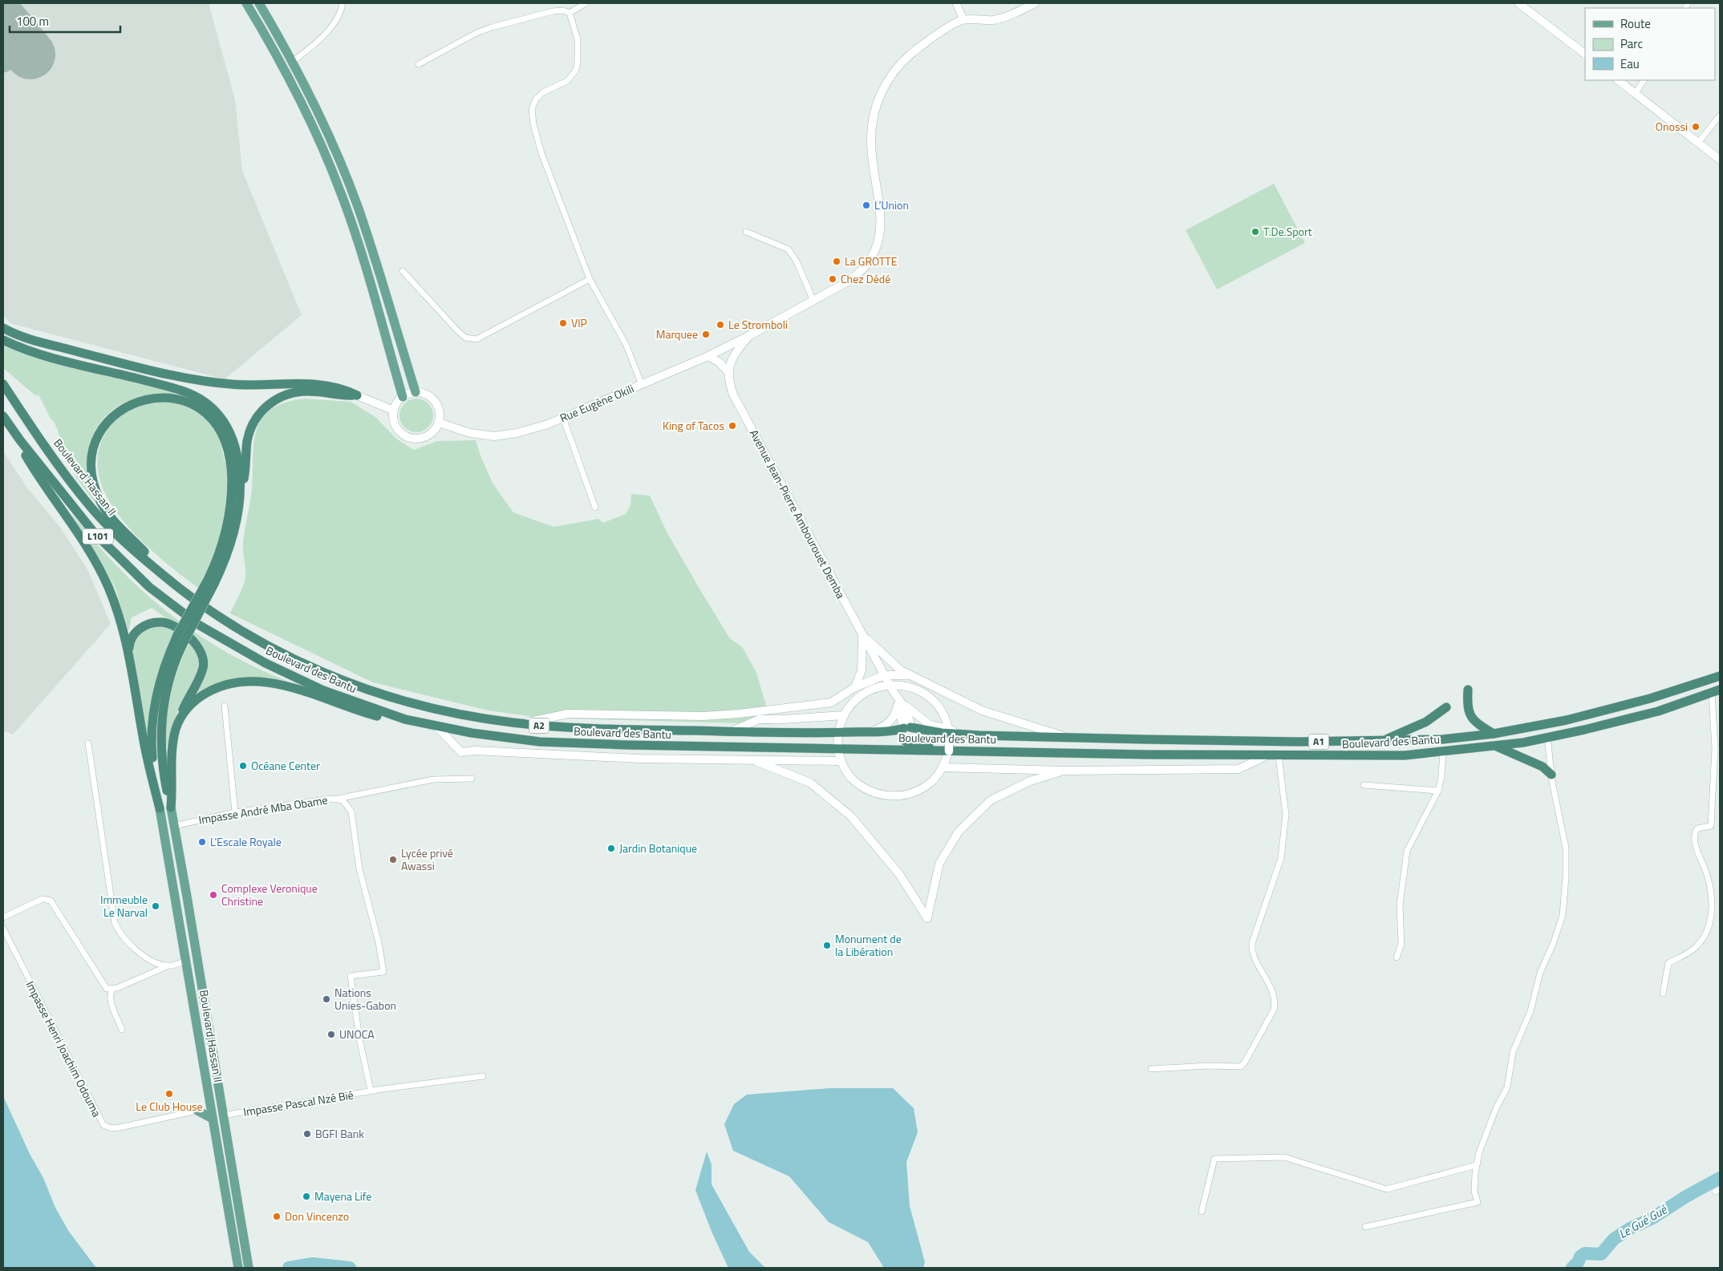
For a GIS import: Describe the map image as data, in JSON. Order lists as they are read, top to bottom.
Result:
{
  "streets": {
    "highway": [
      "Boulevard Hassan II",
      "L101",
      "Boulevard des Bantu",
      "A2",
      "A1"
    ],
    "main road": ["Rue Eugène Okili", "Avenue Jean-Pierre Ambourouet Demba"],
    "street": ["Impasse André Mba Obame", "Impasse Henri Joachim Odouma", "Impasse Pascal Nzé Bié"]
  },
  "crossings": [
    ["Rue Eugène Okili", "Avenue Jean-Pierre Ambourouet Demba"],
    ["Boulevard Hassan II", "Boulevard des Bantu"],
    ["Boulevard Hassan II", "Impasse André Mba Obame"],
    ["Boulevard Hassan II", "Impasse Pascal Nzé Bié"],
    ["Avenue Jean-Pierre Ambourouet Demba", "Boulevard des Bantu"],
    ["L101", "Boulevard des Bantu"],
    ["Impasse André Mba Obame", "Impasse Pascal Nzé Bié"]
  ],
  "water": ["Le Gué Gué"],
  "places": [
    "Onossi",
    "L’Union",
    "T.De.Sport",
    "La GROTTE",
    "Chez Dédé",
    "VIP",
    "Le Stromboli",
    "Marquee",
    "King of Tacos",
    "Océane Center",
    "L'Escale Royale",
    "Jardin Botanique",
    "Lycée privé Awassi",
    "Complexe Veronique Christine",
    "Immeuble Le Narval",
    "Monument de la Libération",
    "Nations Unies-Gabon",
    "UNOCA",
    "Le Club House",
    "BGFI Bank",
    "Mayena Life",
    "Don Vincenzo"
  ],
  "legend": ["Route", "Parc", "Eau"],
  "scale_bar": "100 m"
}
